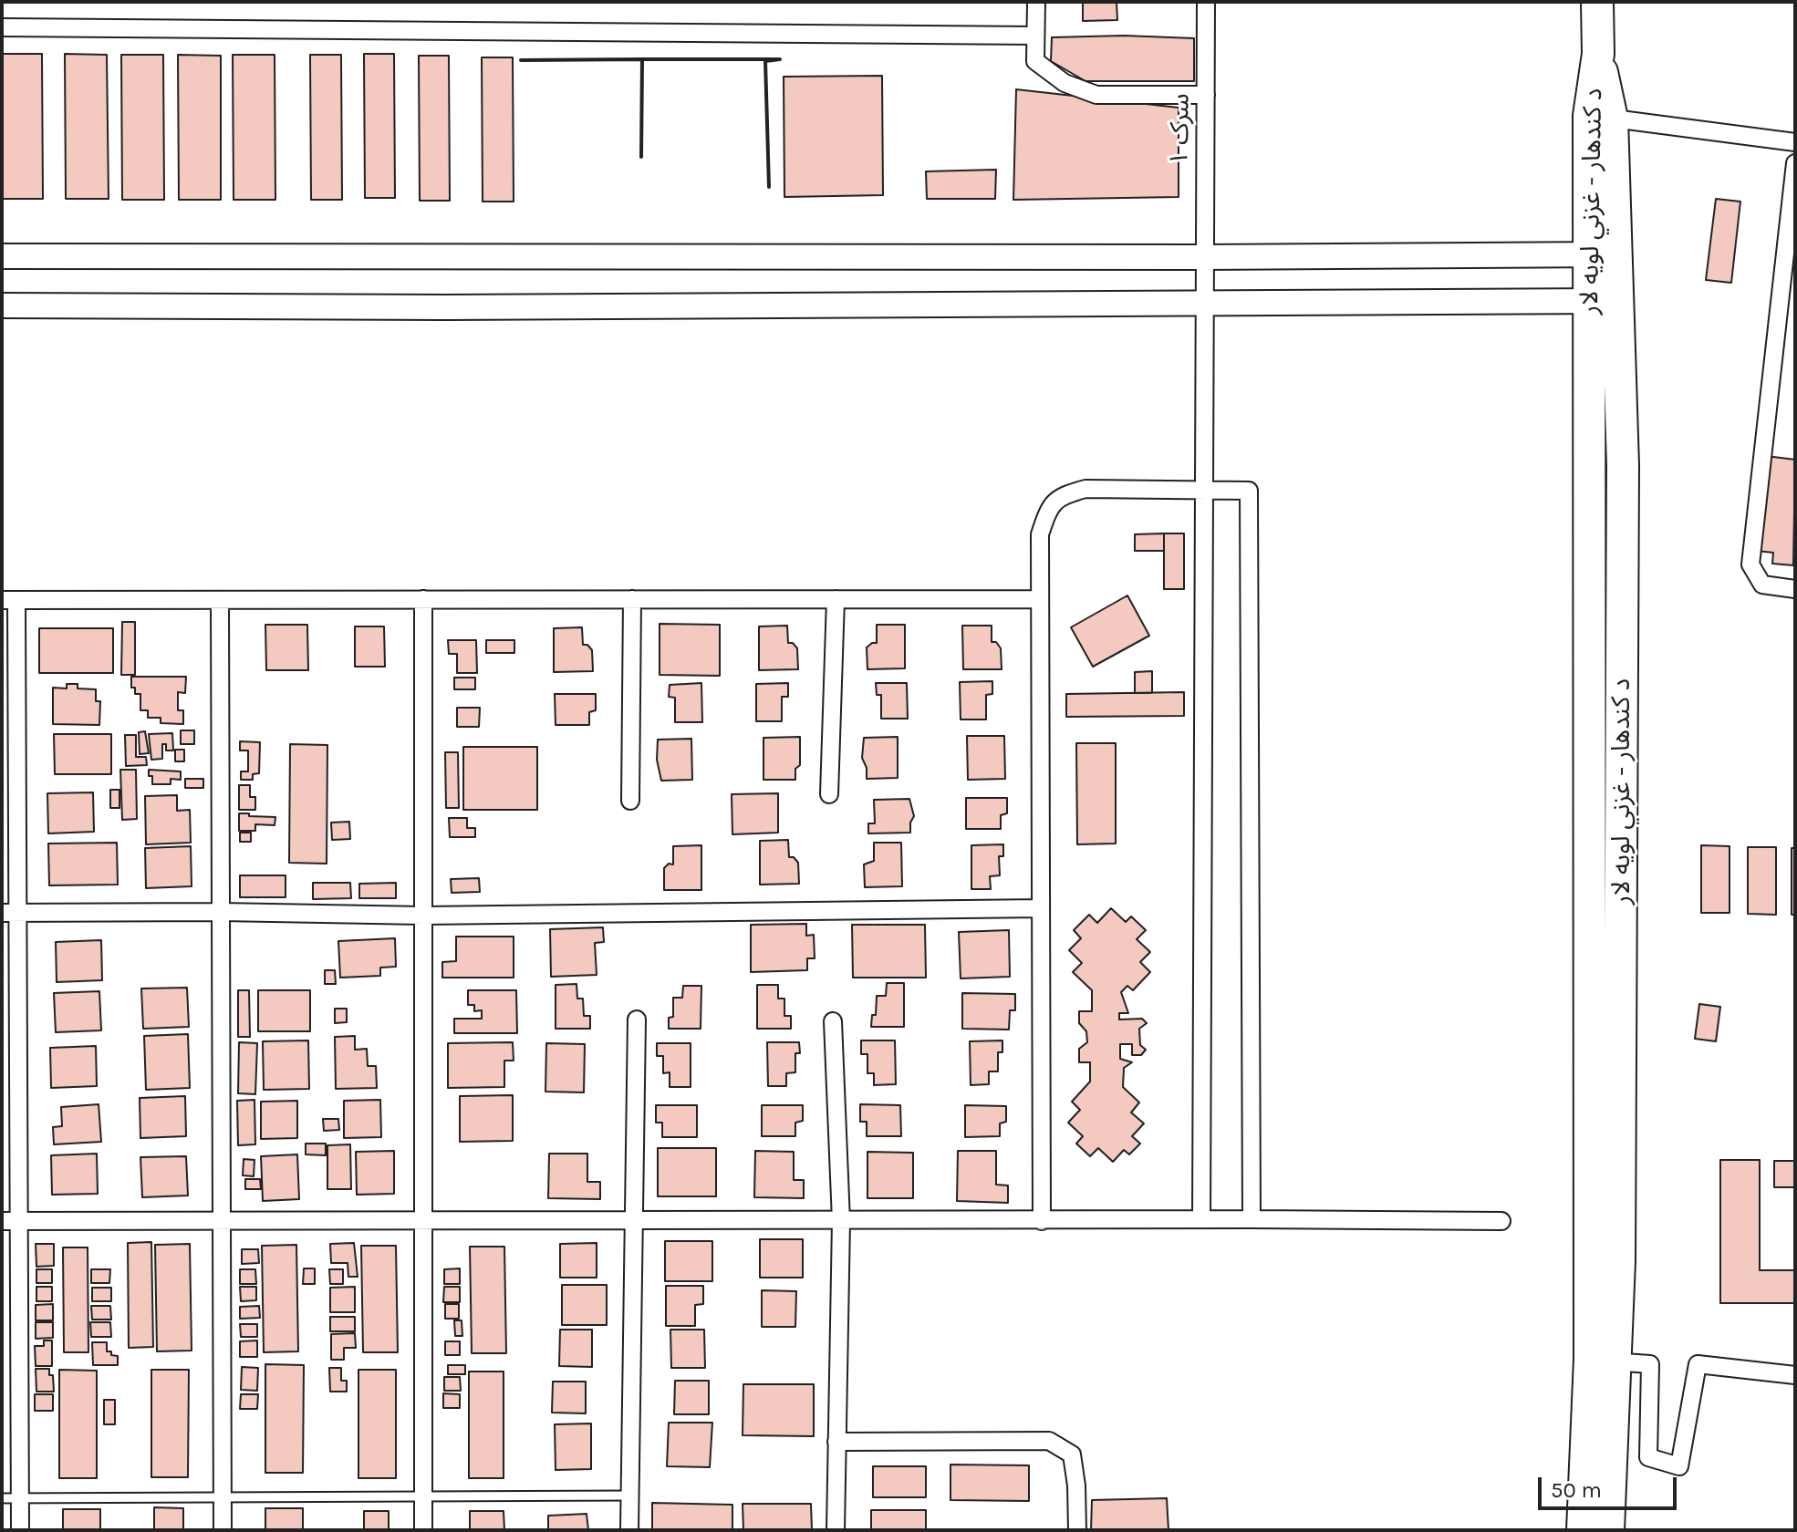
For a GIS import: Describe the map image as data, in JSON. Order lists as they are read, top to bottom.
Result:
{
  "streets": {
    "highway": ["د کندهار - غزني لويه لار"],
    "street": ["سرک ۱"]
  },
  "scale_bar": "50 m"
}
